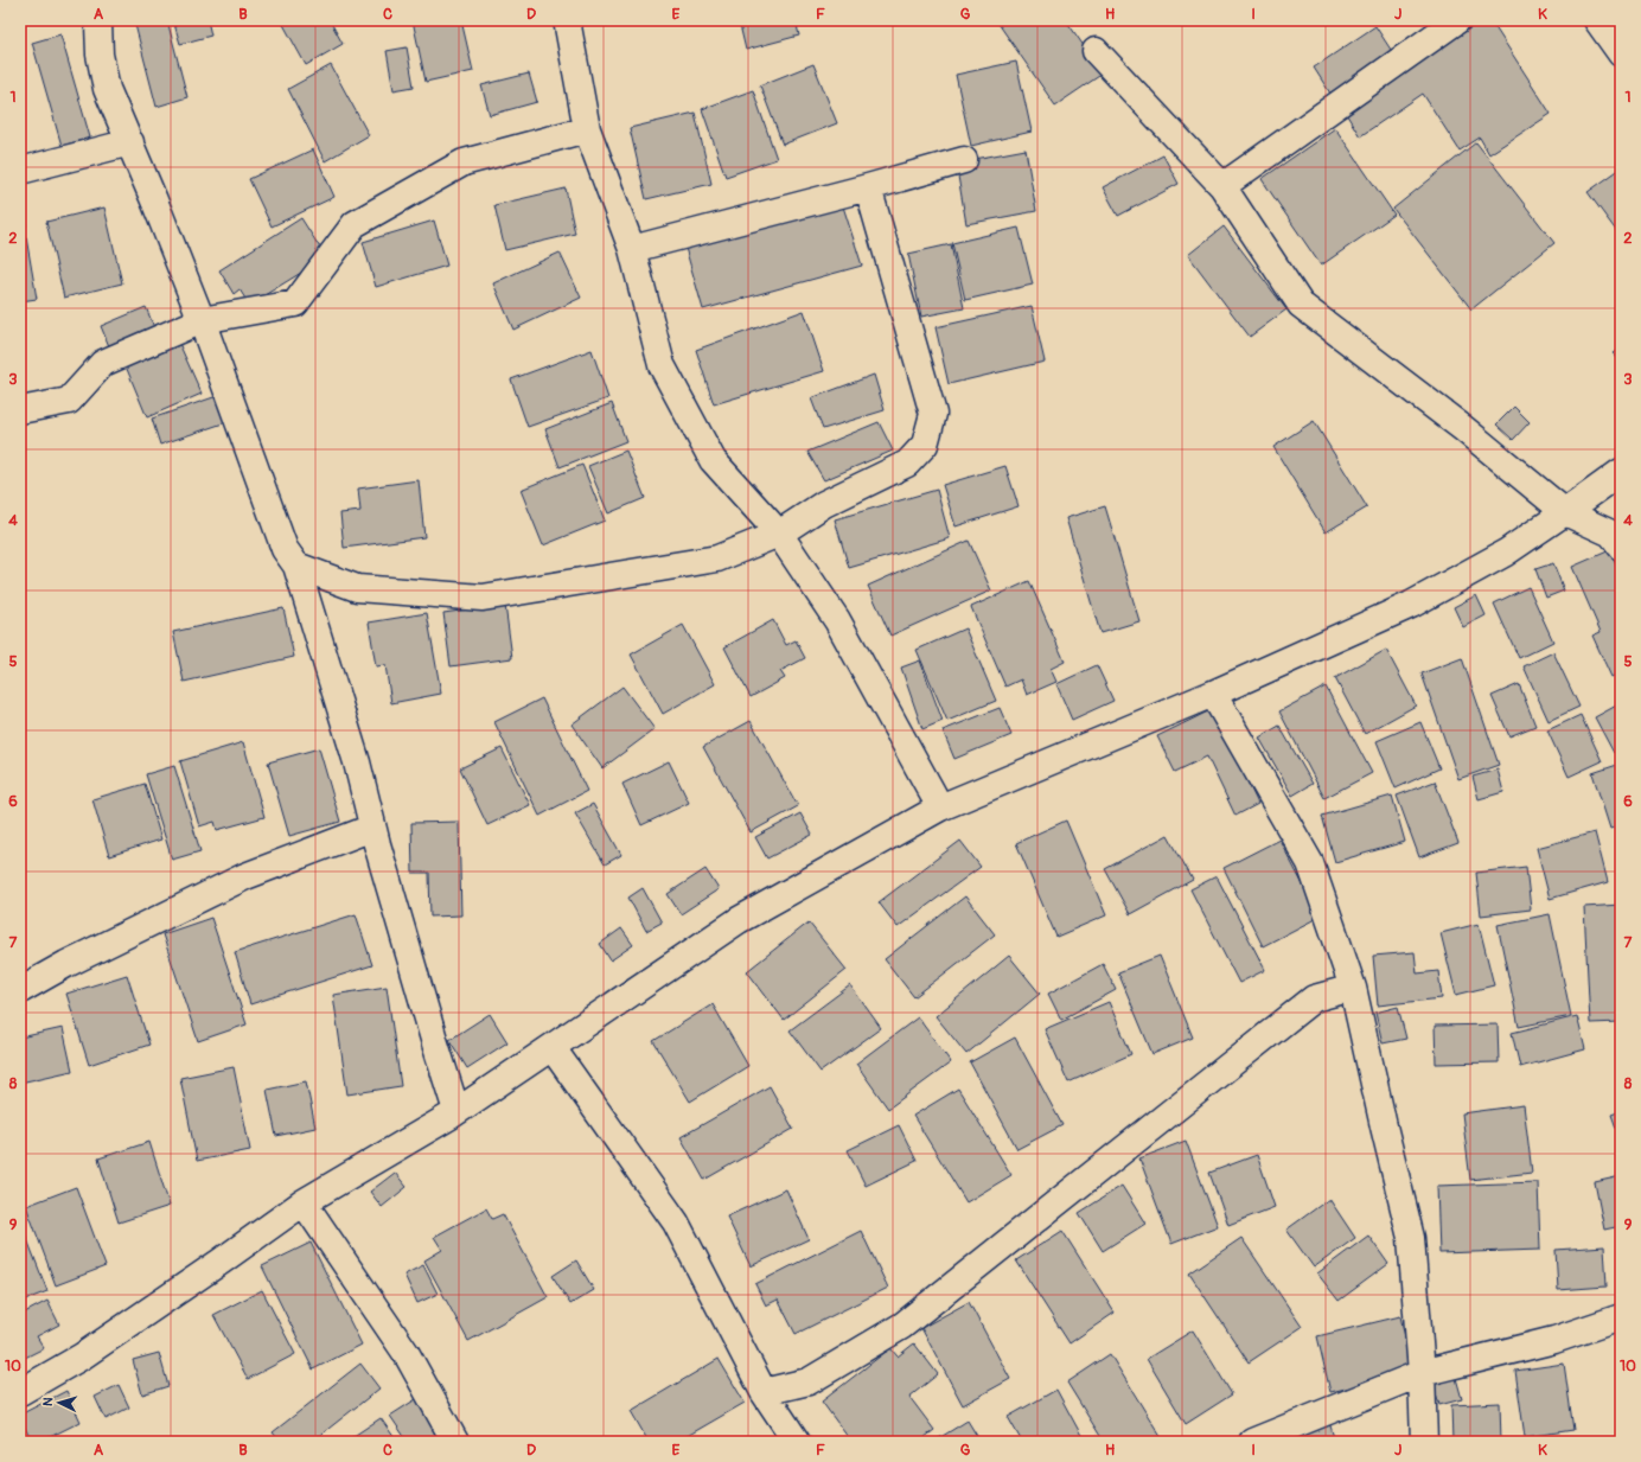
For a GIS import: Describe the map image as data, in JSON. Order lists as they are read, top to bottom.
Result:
{
  "north": "left",
  "grid": {
    "columns": [
      "A",
      "B",
      "C",
      "D",
      "E",
      "F",
      "G",
      "H",
      "I",
      "J",
      "K"
    ],
    "rows": [
      "1",
      "2",
      "3",
      "4",
      "5",
      "6",
      "7",
      "8",
      "9",
      "10"
    ]
  }
}
